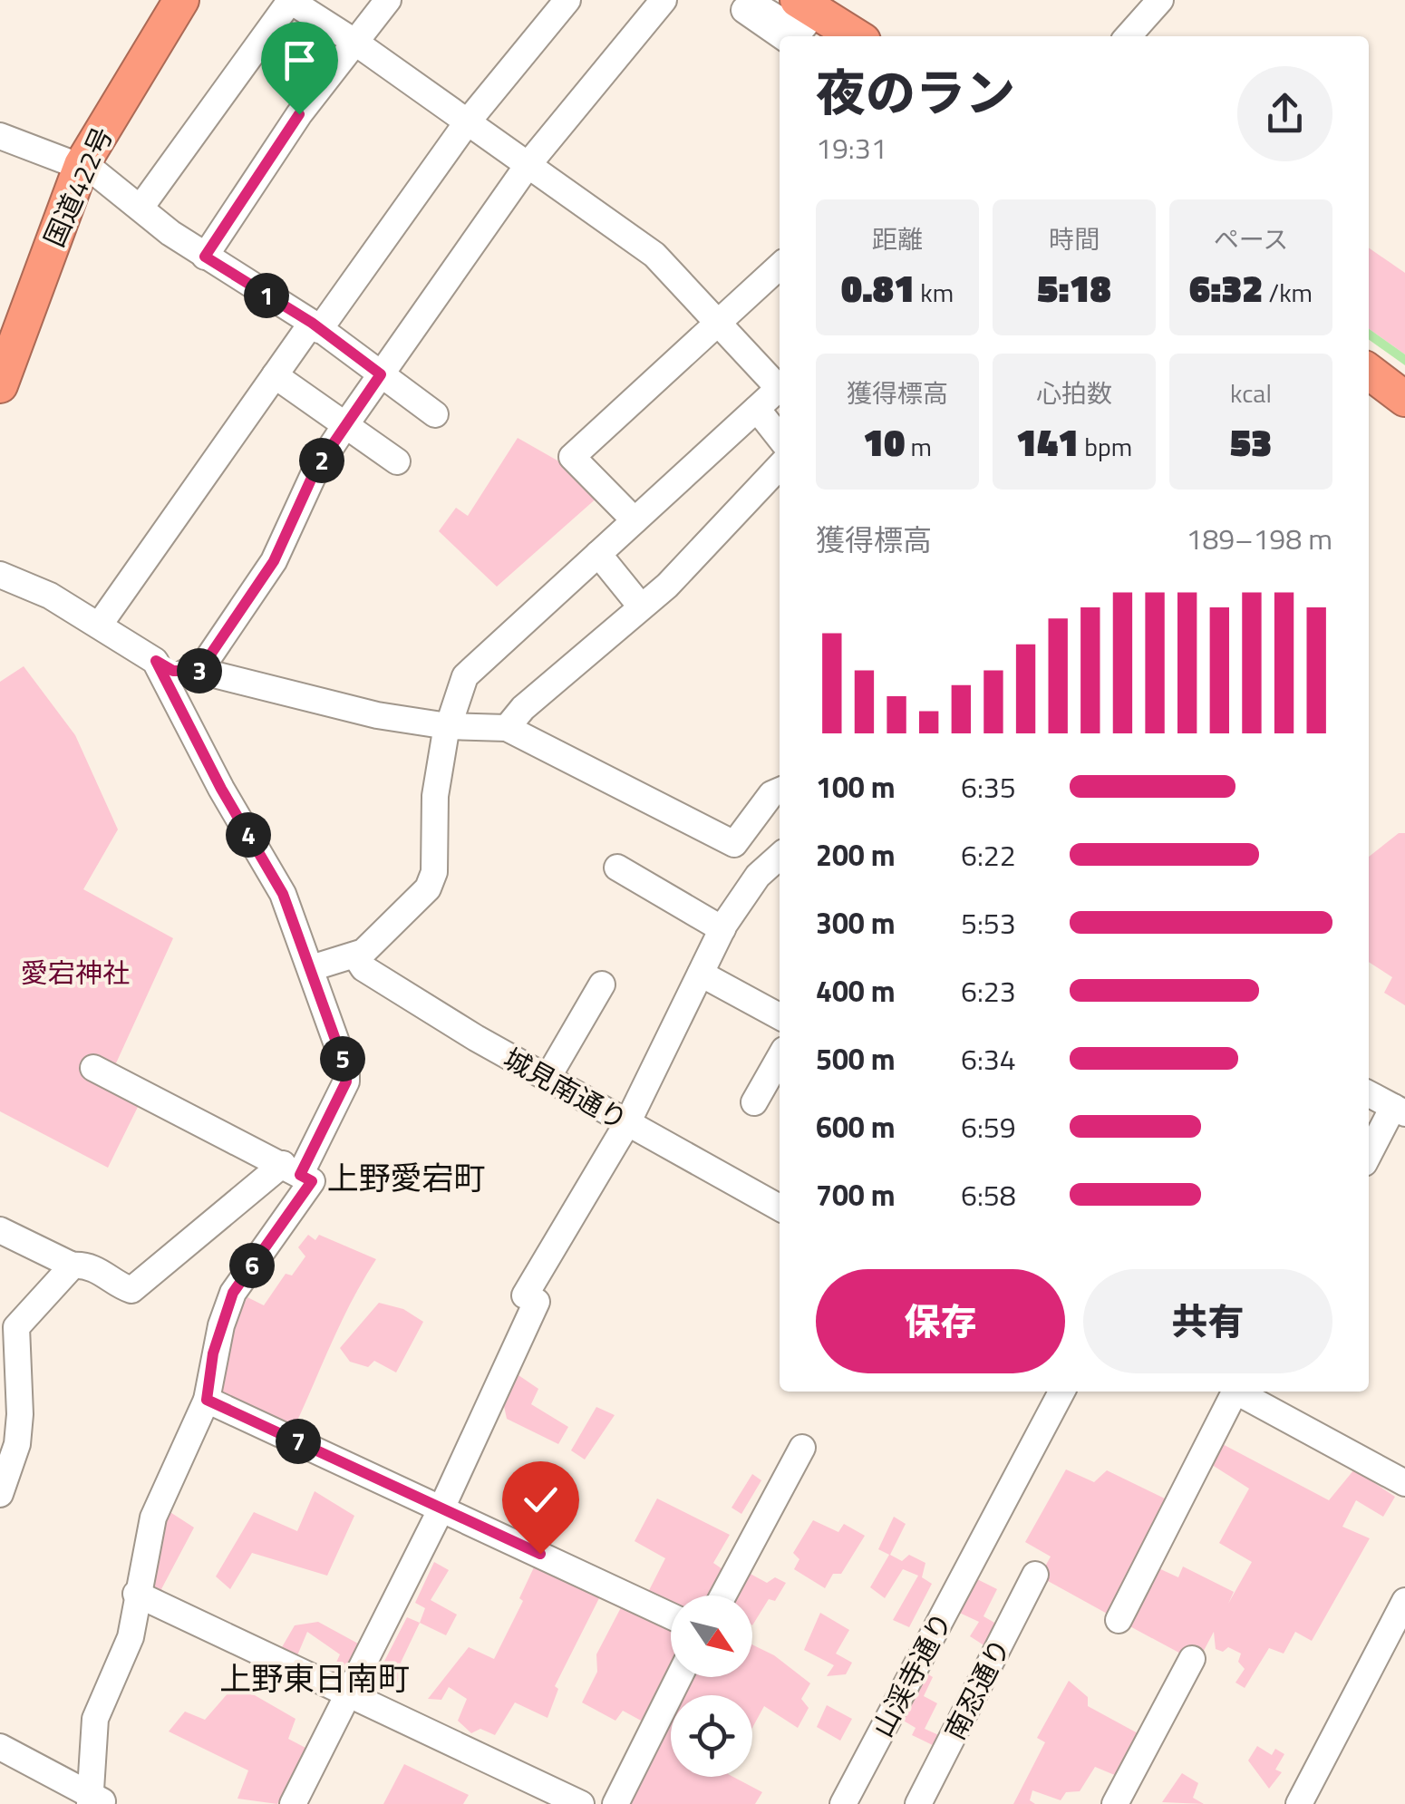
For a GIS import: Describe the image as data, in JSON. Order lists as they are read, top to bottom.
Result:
{
  "streets": {
    "highway": ["国道422号"],
    "street": ["城見南通り", "山渓寺通り", "南忍通り"]
  },
  "districts": ["上野愛宕町", "上野東日南町"],
  "parks": ["愛宕神社"],
  "north": "bottom right",
  "page": {
    "heading": ["夜のラン", "19:31"],
    "stats": [
      ["距離", "0.81 km"],
      ["時間", "5:18"],
      ["ペース", "6:32 /km"],
      ["獲得標高", "10 m"],
      ["心拍数", "141 bpm"],
      ["kcal", "53"]
    ],
    "pins": [
      "1",
      "2",
      "3",
      "4",
      "5",
      "6",
      "7"
    ],
    "chart": ["獲得標高", "189–198 m"],
    "list": [
      {
        "name": "100 m",
        "note": "6:35"
      },
      {
        "name": "200 m",
        "note": "6:22"
      },
      {
        "name": "300 m",
        "note": "5:53"
      },
      {
        "name": "400 m",
        "note": "6:23"
      },
      {
        "name": "500 m",
        "note": "6:34"
      },
      {
        "name": "600 m",
        "note": "6:59"
      },
      {
        "name": "700 m",
        "note": "6:58"
      }
    ],
    "buttons": ["保存", "共有"]
  }
}
